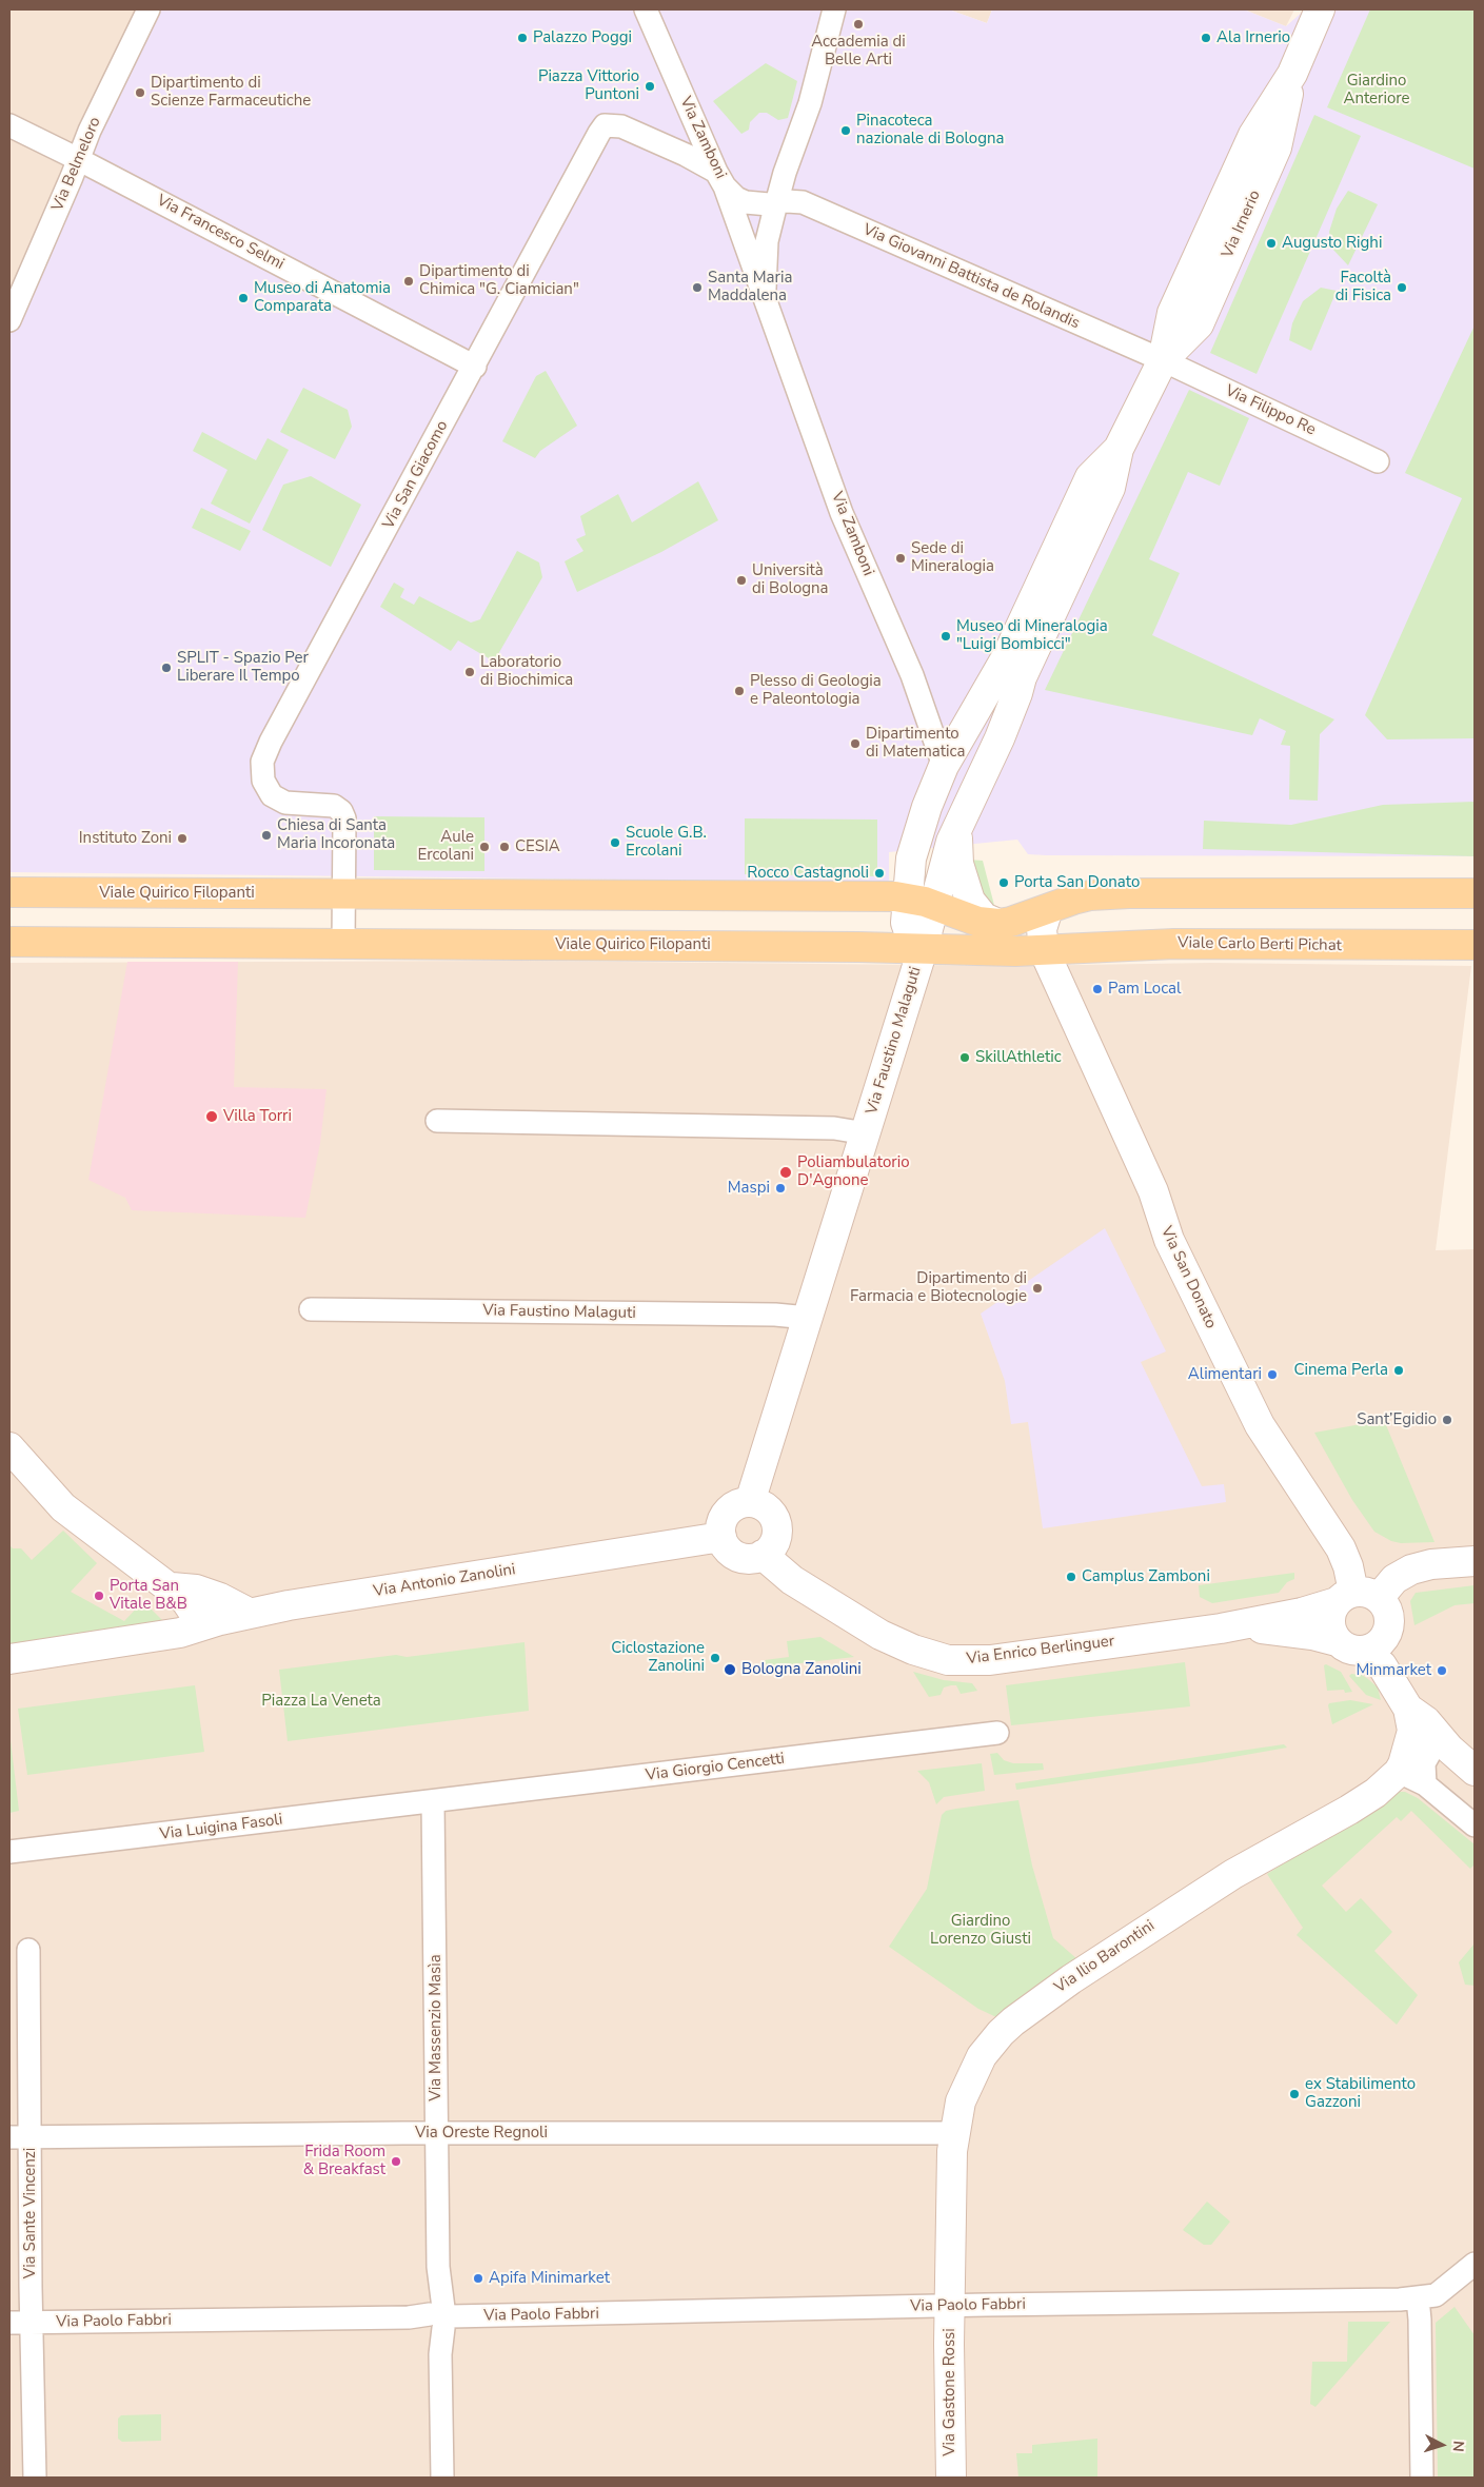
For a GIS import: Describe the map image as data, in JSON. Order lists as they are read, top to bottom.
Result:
{
  "streets": {
    "main road": ["Viale Quirico Filopanti", "Viale Carlo Berti Pichat"],
    "street": [
      "Via Zamboni",
      "Via Belmeloro",
      "Via Irnerio",
      "Via Francesco Selmi",
      "Via Giovanni Battista de Rolandis",
      "Via Filippo Re",
      "Via San Giacomo",
      "Via Faustino Malaguti",
      "Via San Donato",
      "Via Antonio Zanolini",
      "Via Enrico Berlinguer",
      "Via Giorgio Cencetti",
      "Via Luigina Fasoli",
      "Via Ilio Barontini",
      "Via Massenzio Masìa",
      "Via Oreste Regnoli",
      "Via Sante Vincenzi",
      "Via Paolo Fabbri",
      "Via Gastone Rossi"
    ]
  },
  "crossings": [
    ["Via Zamboni", "Via Giovanni Battista de Rolandis"],
    ["Via Zamboni", "Via San Giacomo"],
    ["Via Belmeloro", "Via Francesco Selmi"],
    ["Via Irnerio", "Via Giovanni Battista de Rolandis"],
    ["Via Irnerio", "Via Filippo Re"],
    ["Via Irnerio", "Via Faustino Malaguti"],
    ["Via Francesco Selmi", "Via San Giacomo"],
    ["Via Giovanni Battista de Rolandis", "Via Filippo Re"],
    ["Via Giovanni Battista de Rolandis", "Via San Giacomo"],
    ["Via San Giacomo", "Viale Quirico Filopanti"],
    ["Viale Quirico Filopanti", "Viale Carlo Berti Pichat"],
    ["Viale Quirico Filopanti", "Via Faustino Malaguti"],
    ["Viale Quirico Filopanti", "Via San Donato"],
    ["Viale Carlo Berti Pichat", "Via San Donato"],
    ["Via Faustino Malaguti", "Via Antonio Zanolini"],
    ["Via Faustino Malaguti", "Via Enrico Berlinguer"],
    ["Via San Donato", "Via Enrico Berlinguer"],
    ["Via Antonio Zanolini", "Via Enrico Berlinguer"],
    ["Via Giorgio Cencetti", "Via Luigina Fasoli"],
    ["Via Giorgio Cencetti", "Via Massenzio Masìa"],
    ["Via Luigina Fasoli", "Via Massenzio Masìa"],
    ["Via Ilio Barontini", "Via Oreste Regnoli"],
    ["Via Ilio Barontini", "Via Paolo Fabbri"],
    ["Via Ilio Barontini", "Via Gastone Rossi"],
    ["Via Massenzio Masìa", "Via Oreste Regnoli"],
    ["Via Massenzio Masìa", "Via Paolo Fabbri"],
    ["Via Oreste Regnoli", "Via Sante Vincenzi"],
    ["Via Sante Vincenzi", "Via Paolo Fabbri"],
    ["Via Paolo Fabbri", "Via Gastone Rossi"]
  ],
  "parks": ["Giardino Anteriore", "Piazza La Veneta", "Giardino Lorenzo Giusti"],
  "places": [
    "Accademia di Belle Arti",
    "Palazzo Poggi",
    "Ala Irnerio",
    "Piazza Vittorio Puntoni",
    "Dipartimento di Scienze Farmaceutiche",
    "Pinacoteca nazionale di Bologna",
    "Augusto Righi",
    "Dipartimento di Chimica \"G. Ciamician\"",
    "Santa Maria Maddalena",
    "Facoltà di Fisica",
    "Museo di Anatomia Comparata",
    "Sede di Mineralogia",
    "Università di Bologna",
    "Museo di Mineralogia \"Luigi Bombicci\"",
    "SPLIT - Spazio Per Liberare Il Tempo",
    "Laboratorio di Biochimica",
    "Plesso di Geologia e Paleontologia",
    "Dipartimento di Matematica",
    "Chiesa di Santa Maria Incoronata",
    "Instituto Zoni",
    "Scuole G.B. Ercolani",
    "Aule Ercolani",
    "CESIA",
    "Rocco Castagnoli",
    "Porta San Donato",
    "Pam Local",
    "SkillAthletic",
    "Villa Torri",
    "Poliambulatorio D'Agnone",
    "Maspi",
    "Dipartimento di Farmacia e Biotecnologie",
    "Cinema Perla",
    "Alimentari",
    "Sant’Egidio",
    "Camplus Zamboni",
    "Porta San Vitale B&B",
    "Ciclostazione Zanolini",
    "Bologna Zanolini",
    "Minmarket",
    "ex Stabilimento Gazzoni",
    "Frida Room & Breakfast",
    "Apifa Minimarket"
  ],
  "north": "right"
}
